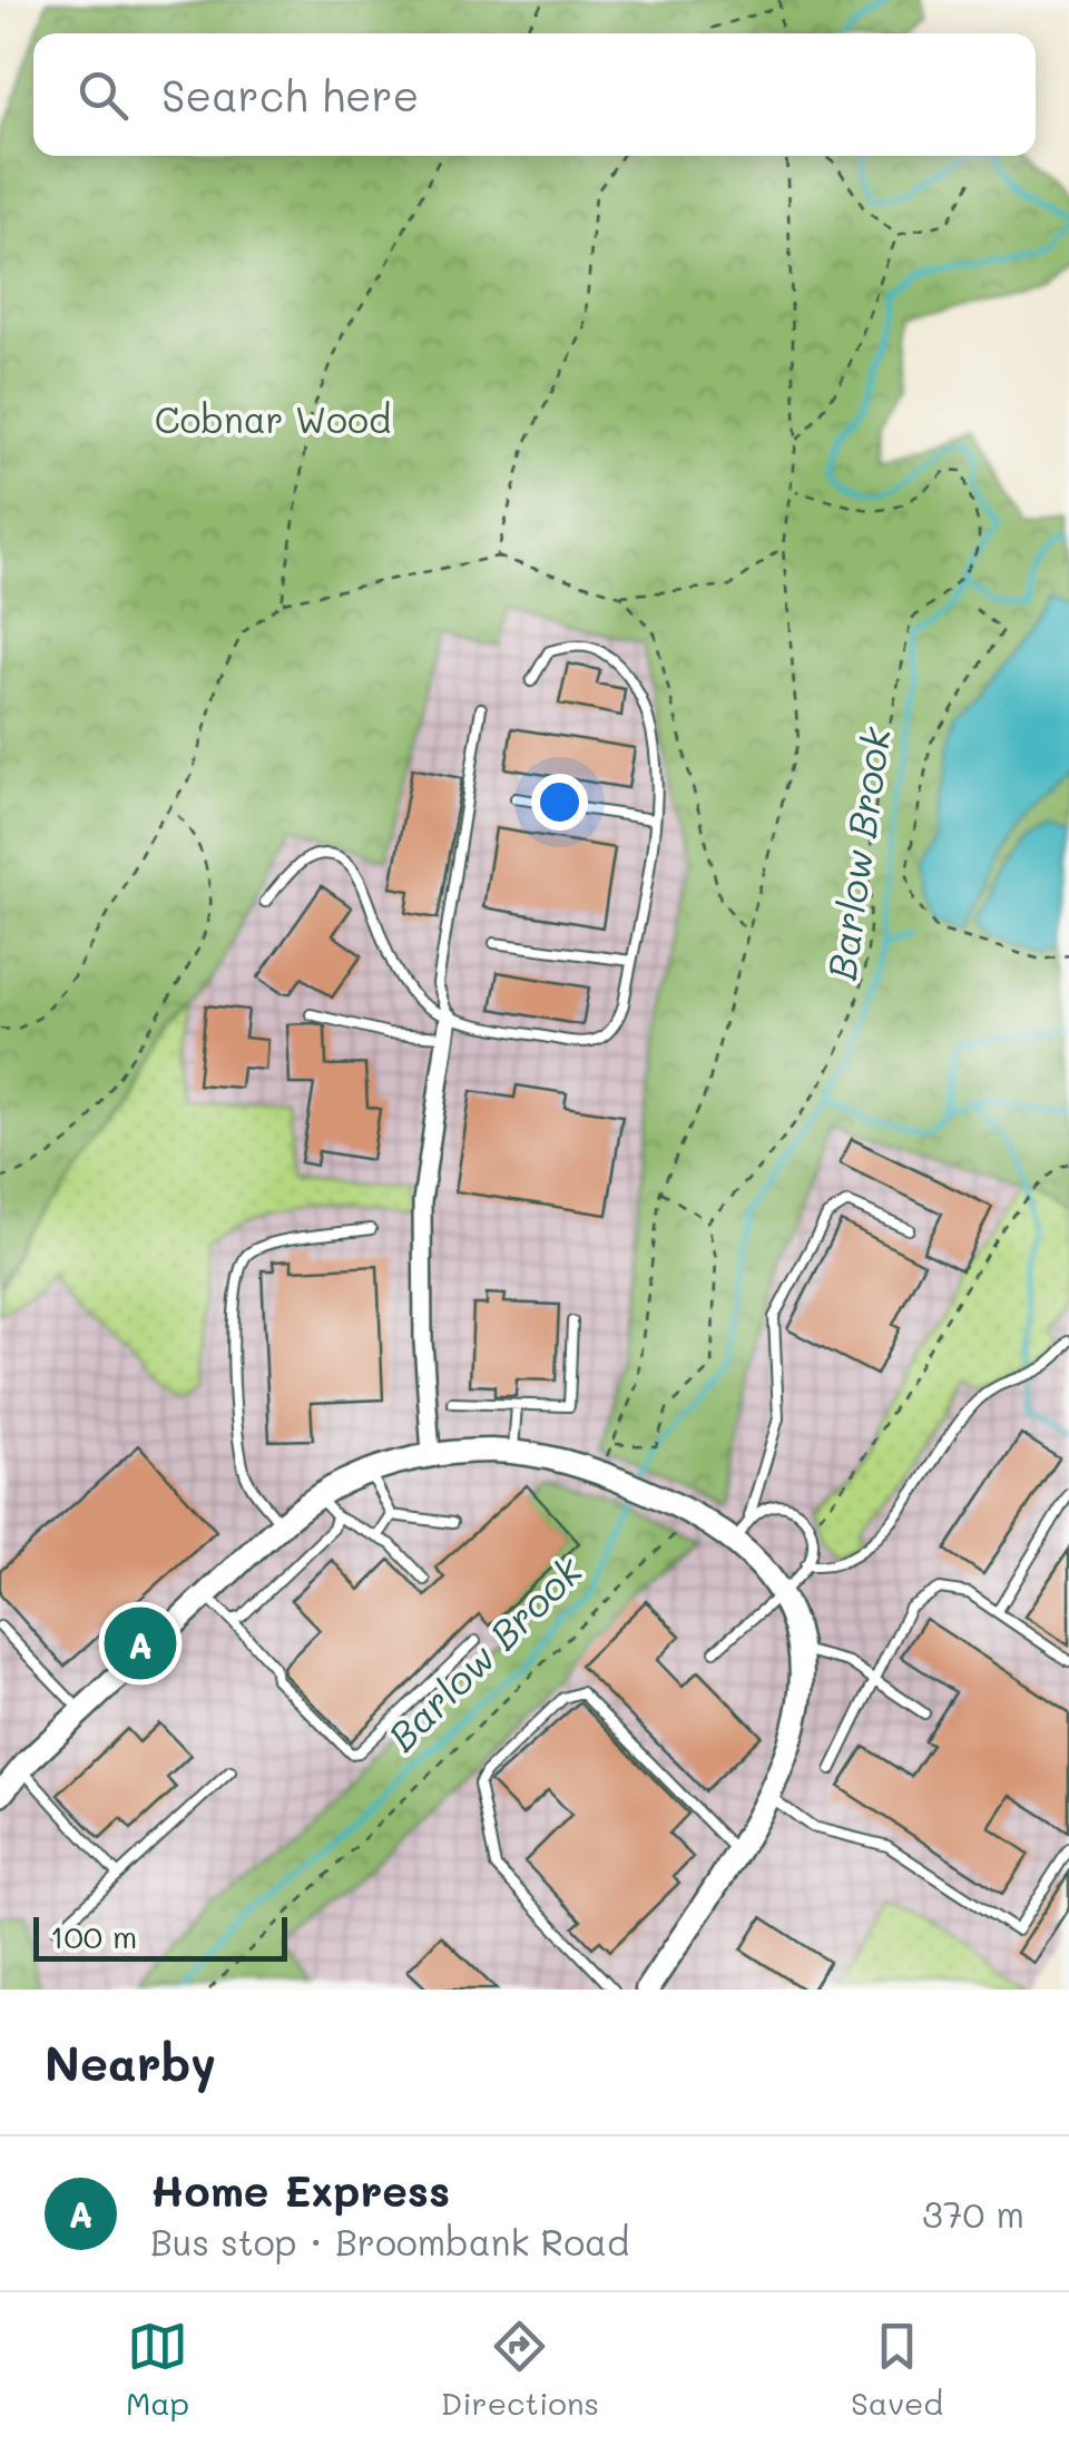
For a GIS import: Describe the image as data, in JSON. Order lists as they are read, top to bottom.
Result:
{
  "water": ["Barlow Brook"],
  "parks": ["Cobnar Wood"],
  "scale_bar": "100 m",
  "page": {
    "search": "Search here",
    "pins": "A",
    "scale": "100 m",
    "heading": "Nearby",
    "list": [
      {
        "mark": "A",
        "name": "Home Express",
        "note": "Bus stop · Broombank Road",
        "value": "370 m"
      }
    ],
    "nav": ["Map", "Directions", "Saved"]
  }
}
